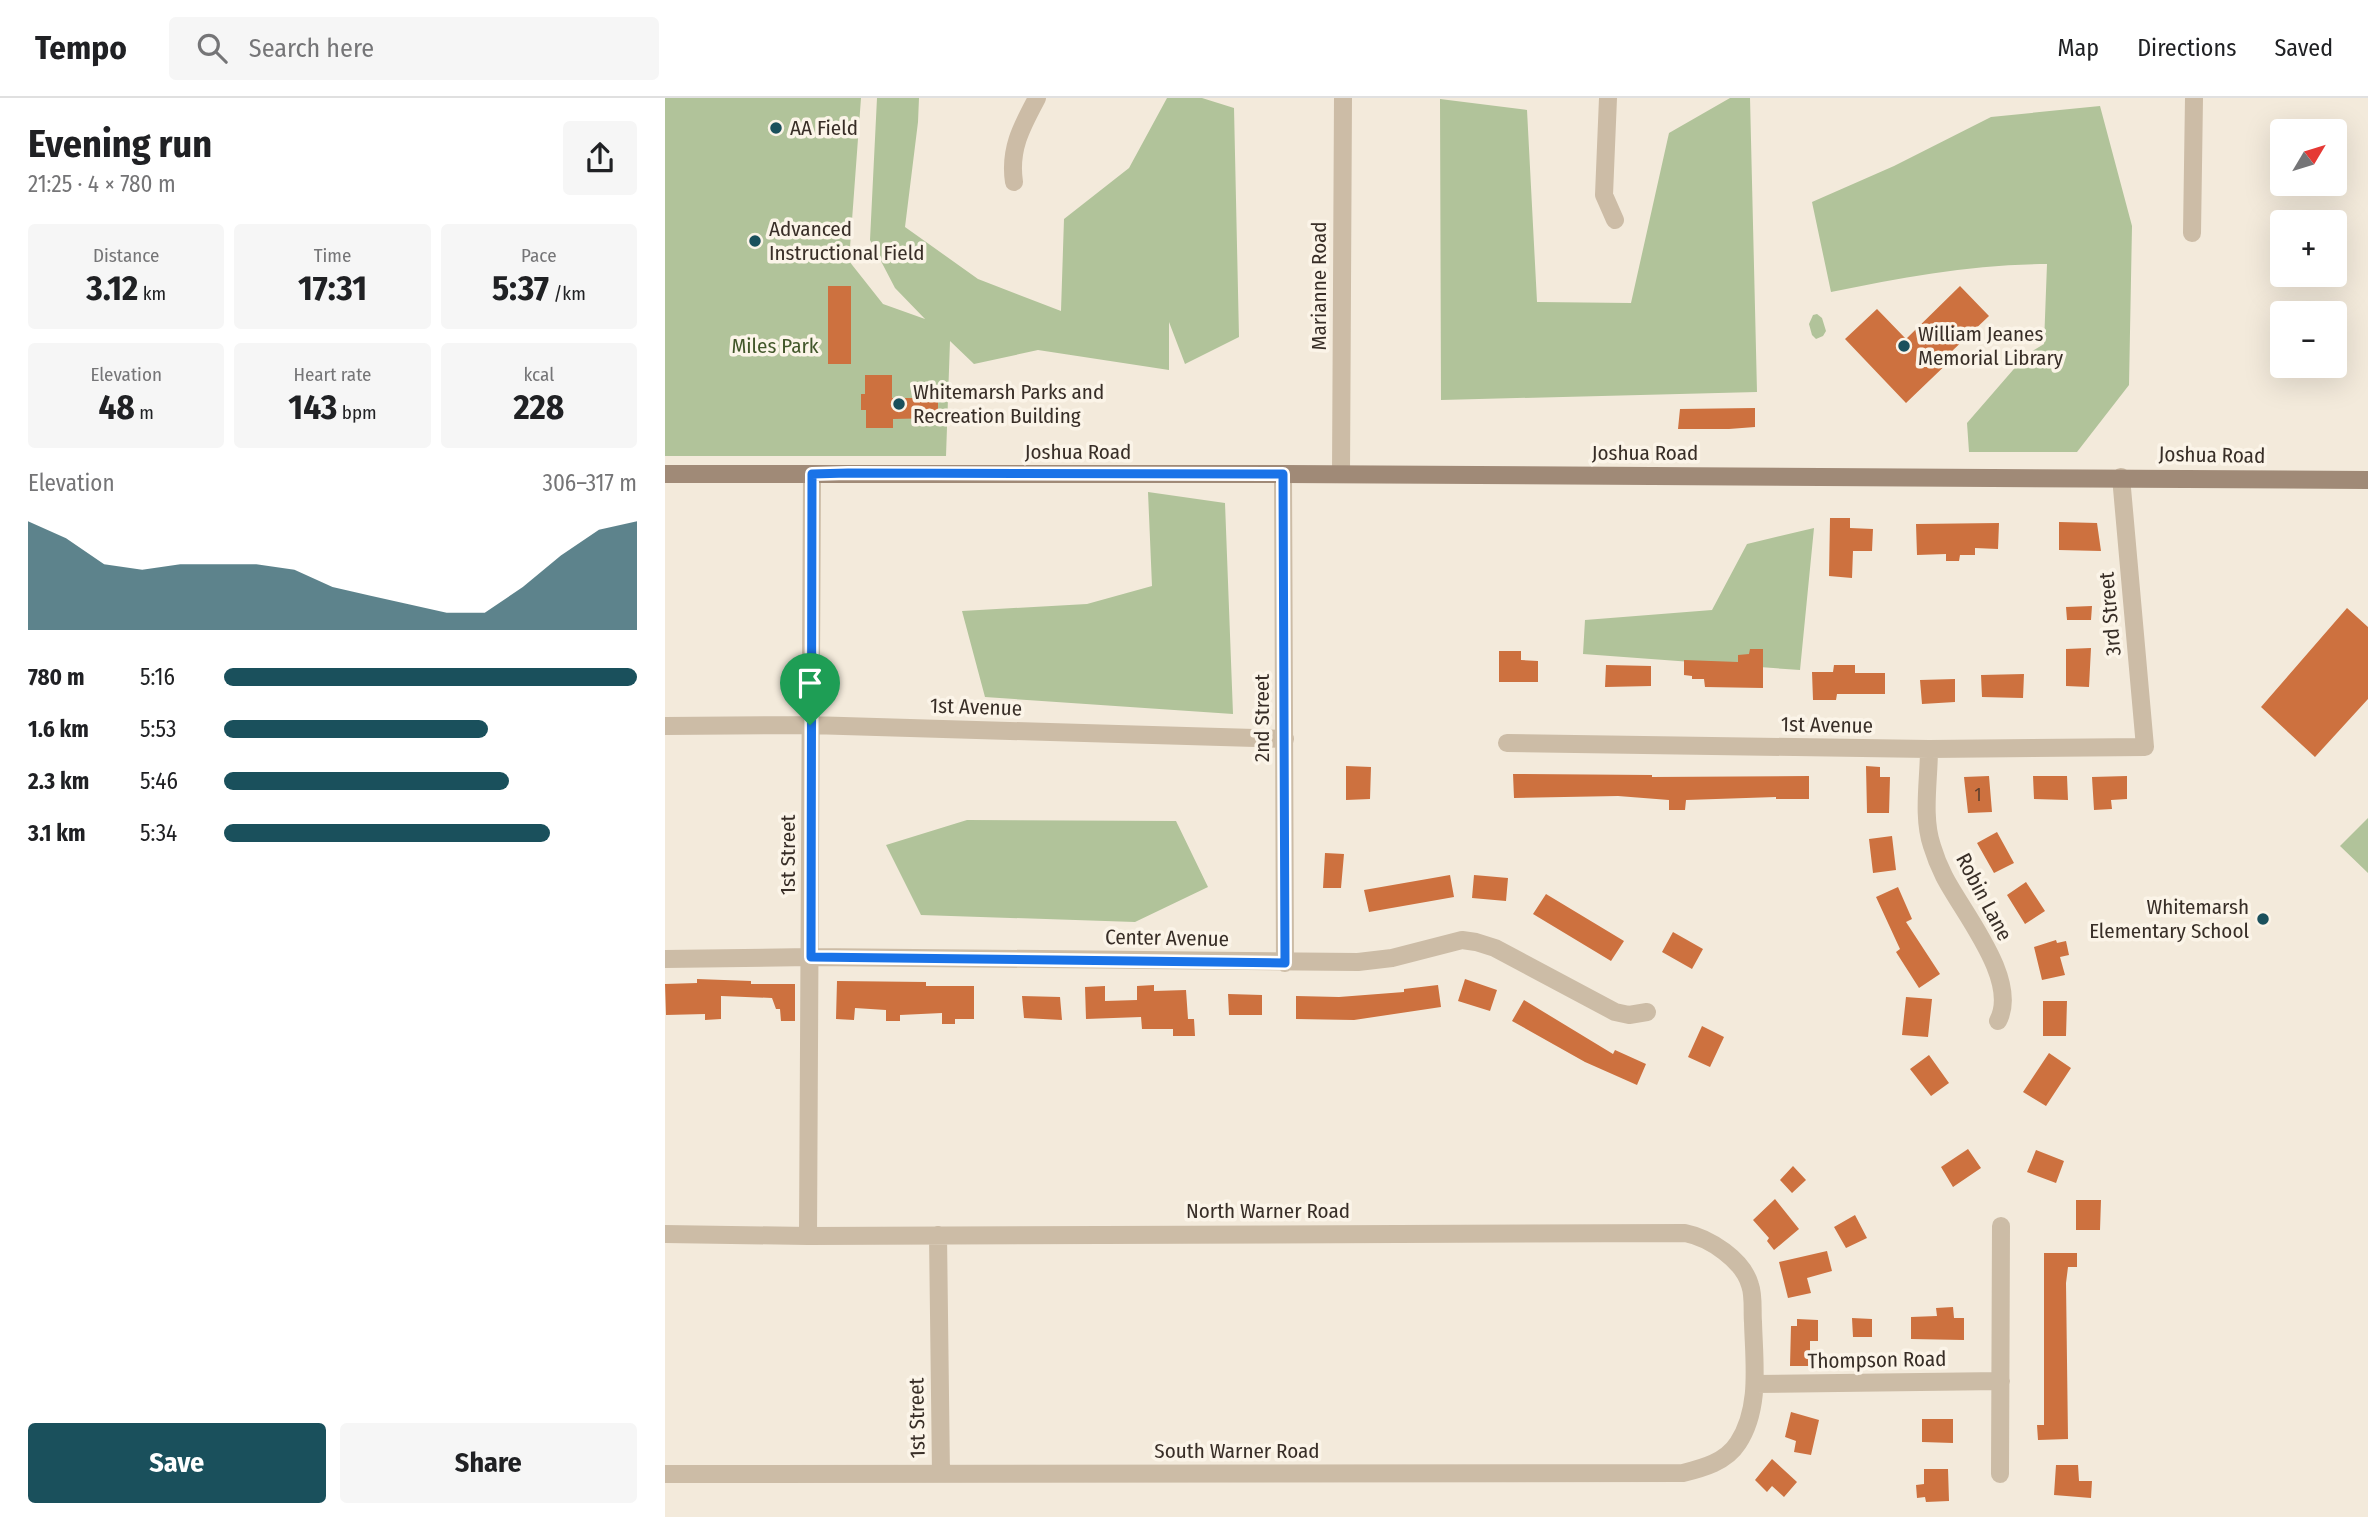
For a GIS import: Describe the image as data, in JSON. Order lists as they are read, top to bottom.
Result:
{
  "streets": {
    "main road": ["Joshua Road"],
    "street": [
      "Marianne Road",
      "3rd Street",
      "1st Avenue",
      "2nd Street",
      "1st Street",
      "Robin Lane",
      "Center Avenue",
      "North Warner Road",
      "Thompson Road",
      "South Warner Road"
    ]
  },
  "crossings": [
    ["Marianne Road", "Joshua Road"],
    ["Joshua Road", "3rd Street"],
    ["Joshua Road", "2nd Street"],
    ["Joshua Road", "1st Street"],
    ["3rd Street", "1st Avenue"],
    ["1st Avenue", "2nd Street"],
    ["1st Avenue", "1st Street"],
    ["1st Avenue", "Robin Lane"],
    ["2nd Street", "Center Avenue"],
    ["1st Street", "Center Avenue"],
    ["1st Street", "North Warner Road"],
    ["1st Street", "South Warner Road"],
    ["North Warner Road", "Thompson Road"],
    ["North Warner Road", "South Warner Road"],
    ["Thompson Road", "South Warner Road"]
  ],
  "parks": ["Miles Park"],
  "places": [
    "AA Field",
    "Advanced Instructional Field",
    "William Jeanes Memorial Library",
    "Whitemarsh Parks and Recreation Building",
    "Whitemarsh Elementary School"
  ],
  "house_numbers": ["1"],
  "north": "top right",
  "page": {
    "header": "Tempo",
    "search": "Search here",
    "nav": ["Map", "Directions", "Saved"],
    "heading": ["Evening run", "21:25 · 4 × 780 m"],
    "map_buttons": ["+", "−"],
    "stats": [
      ["Distance", "3.12 km"],
      ["Time", "17:31"],
      ["Pace", "5:37 /km"],
      ["Elevation", "48 m"],
      ["Heart rate", "143 bpm"],
      ["kcal", "228"]
    ],
    "chart": ["Elevation", "306–317 m"],
    "list": [
      {
        "name": "780 m",
        "note": "5:16"
      },
      {
        "name": "1.6 km",
        "note": "5:53"
      },
      {
        "name": "2.3 km",
        "note": "5:46"
      },
      {
        "name": "3.1 km",
        "note": "5:34"
      }
    ],
    "buttons": ["Save", "Share"]
  }
}
